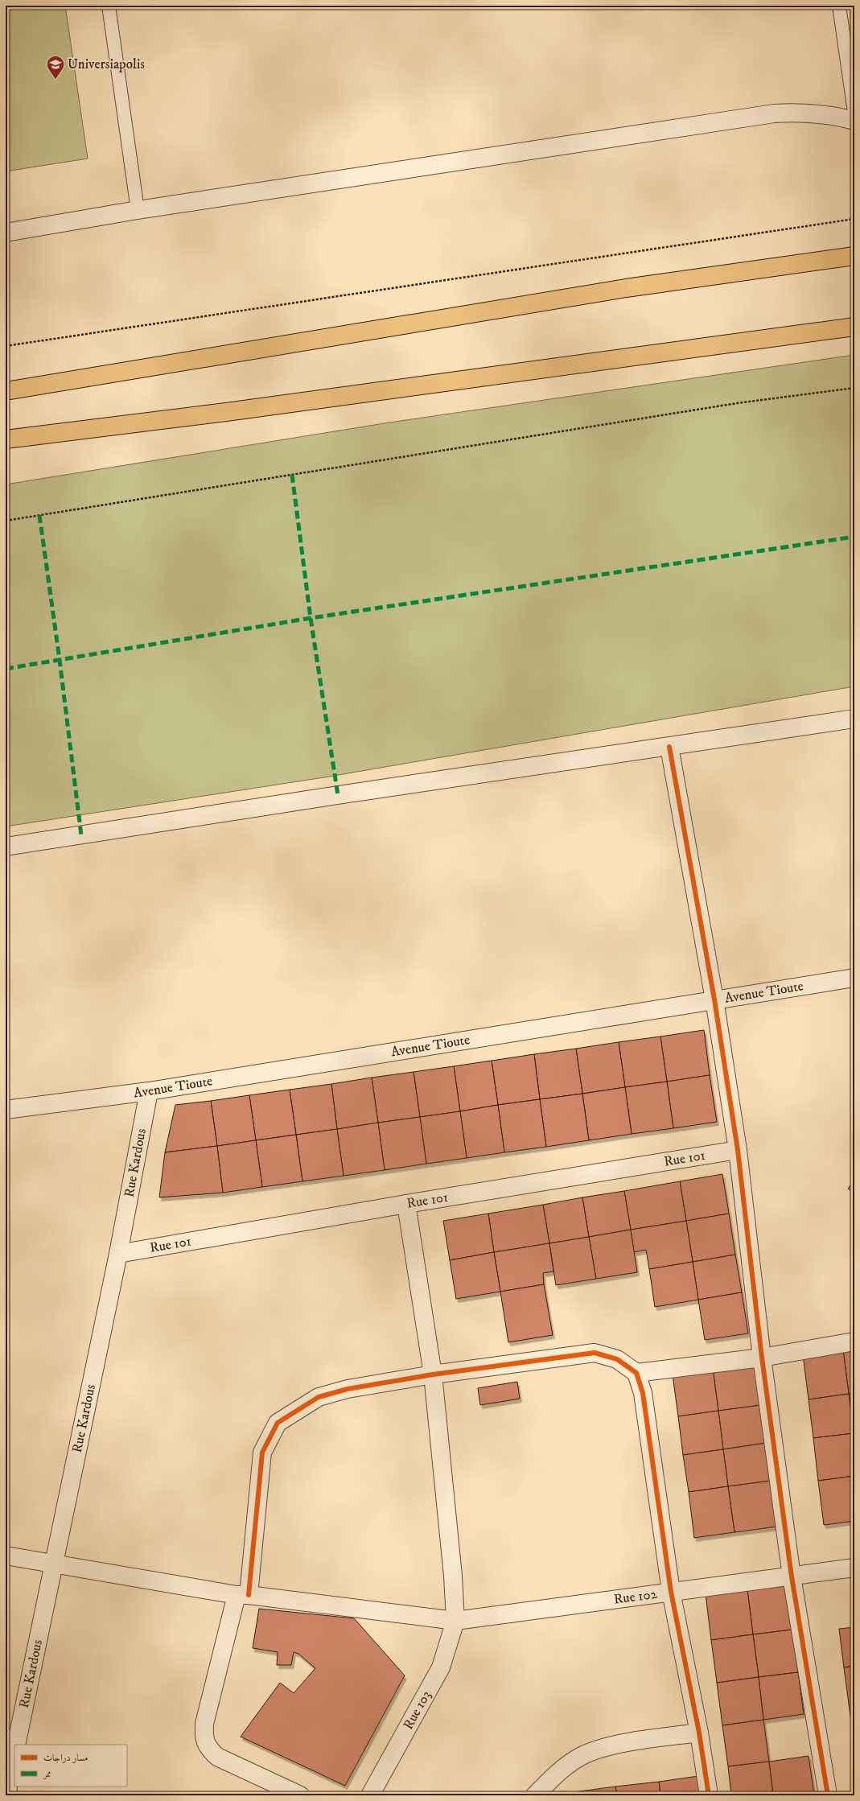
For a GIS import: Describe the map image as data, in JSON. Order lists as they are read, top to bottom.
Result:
{
  "streets": {
    "street": [
      "Avenue Tioute",
      "Rue 101",
      "Rue Kardous",
      "Rue 102",
      "Rue 103"
    ]
  },
  "crossings": [
    ["Avenue Tioute", "Rue Kardous"],
    ["Rue 101", "Rue Kardous"],
    ["Rue Kardous", "Rue 102"],
    ["Rue 102", "Rue 103"]
  ],
  "places": {
    "school or university": ["Universiapolis"]
  },
  "legend": ["مسار دراجات", "ممر"]
}
